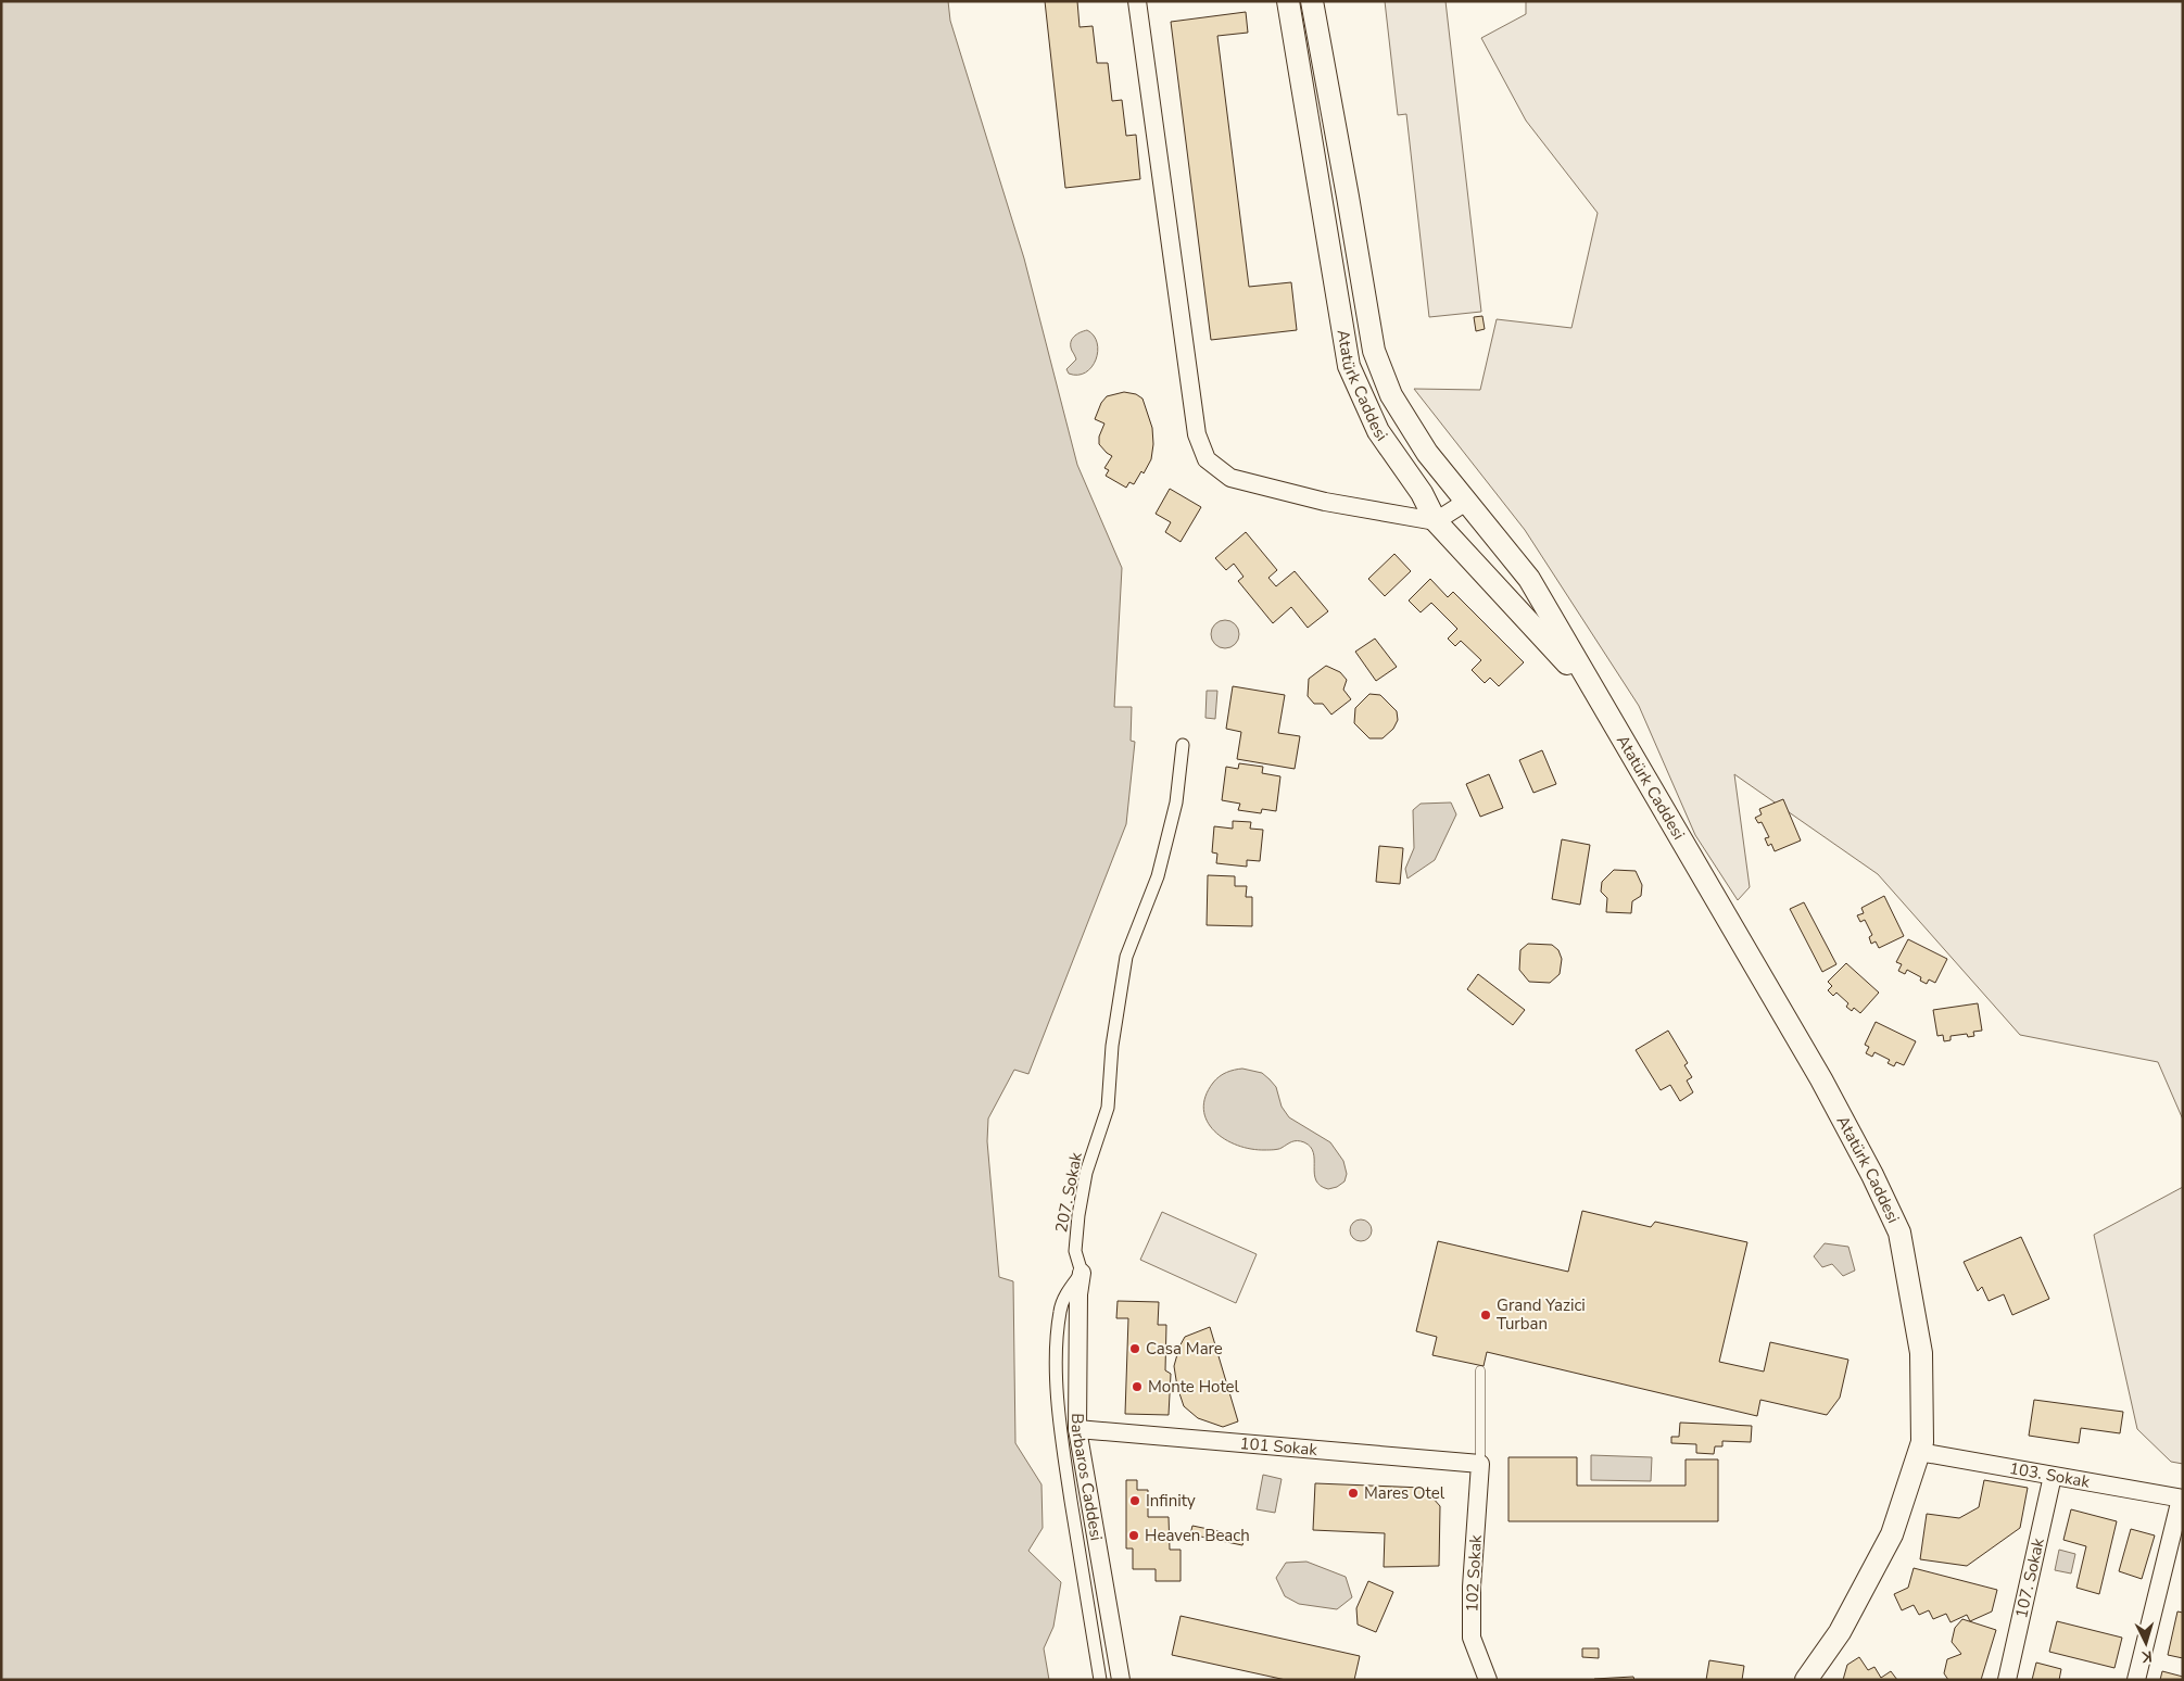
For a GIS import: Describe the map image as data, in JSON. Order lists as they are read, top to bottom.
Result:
{
  "streets": {
    "street": [
      "Atatürk Caddesi",
      "207. Sokak",
      "101 Sokak",
      "103. Sokak",
      "Barbaros Caddesi",
      "102 Sokak",
      "107. Sokak"
    ]
  },
  "crossings": [
    ["Atatürk Caddesi", "103. Sokak"],
    ["207. Sokak", "Barbaros Caddesi"],
    ["101 Sokak", "Barbaros Caddesi"],
    ["101 Sokak", "102 Sokak"],
    ["103. Sokak", "107. Sokak"]
  ],
  "places": [
    "Grand Yazici Turban",
    "Casa Mare",
    "Monte Hotel",
    "Mares Otel",
    "Infinity",
    "Heaven Beach"
  ],
  "north": "bottom"
}
